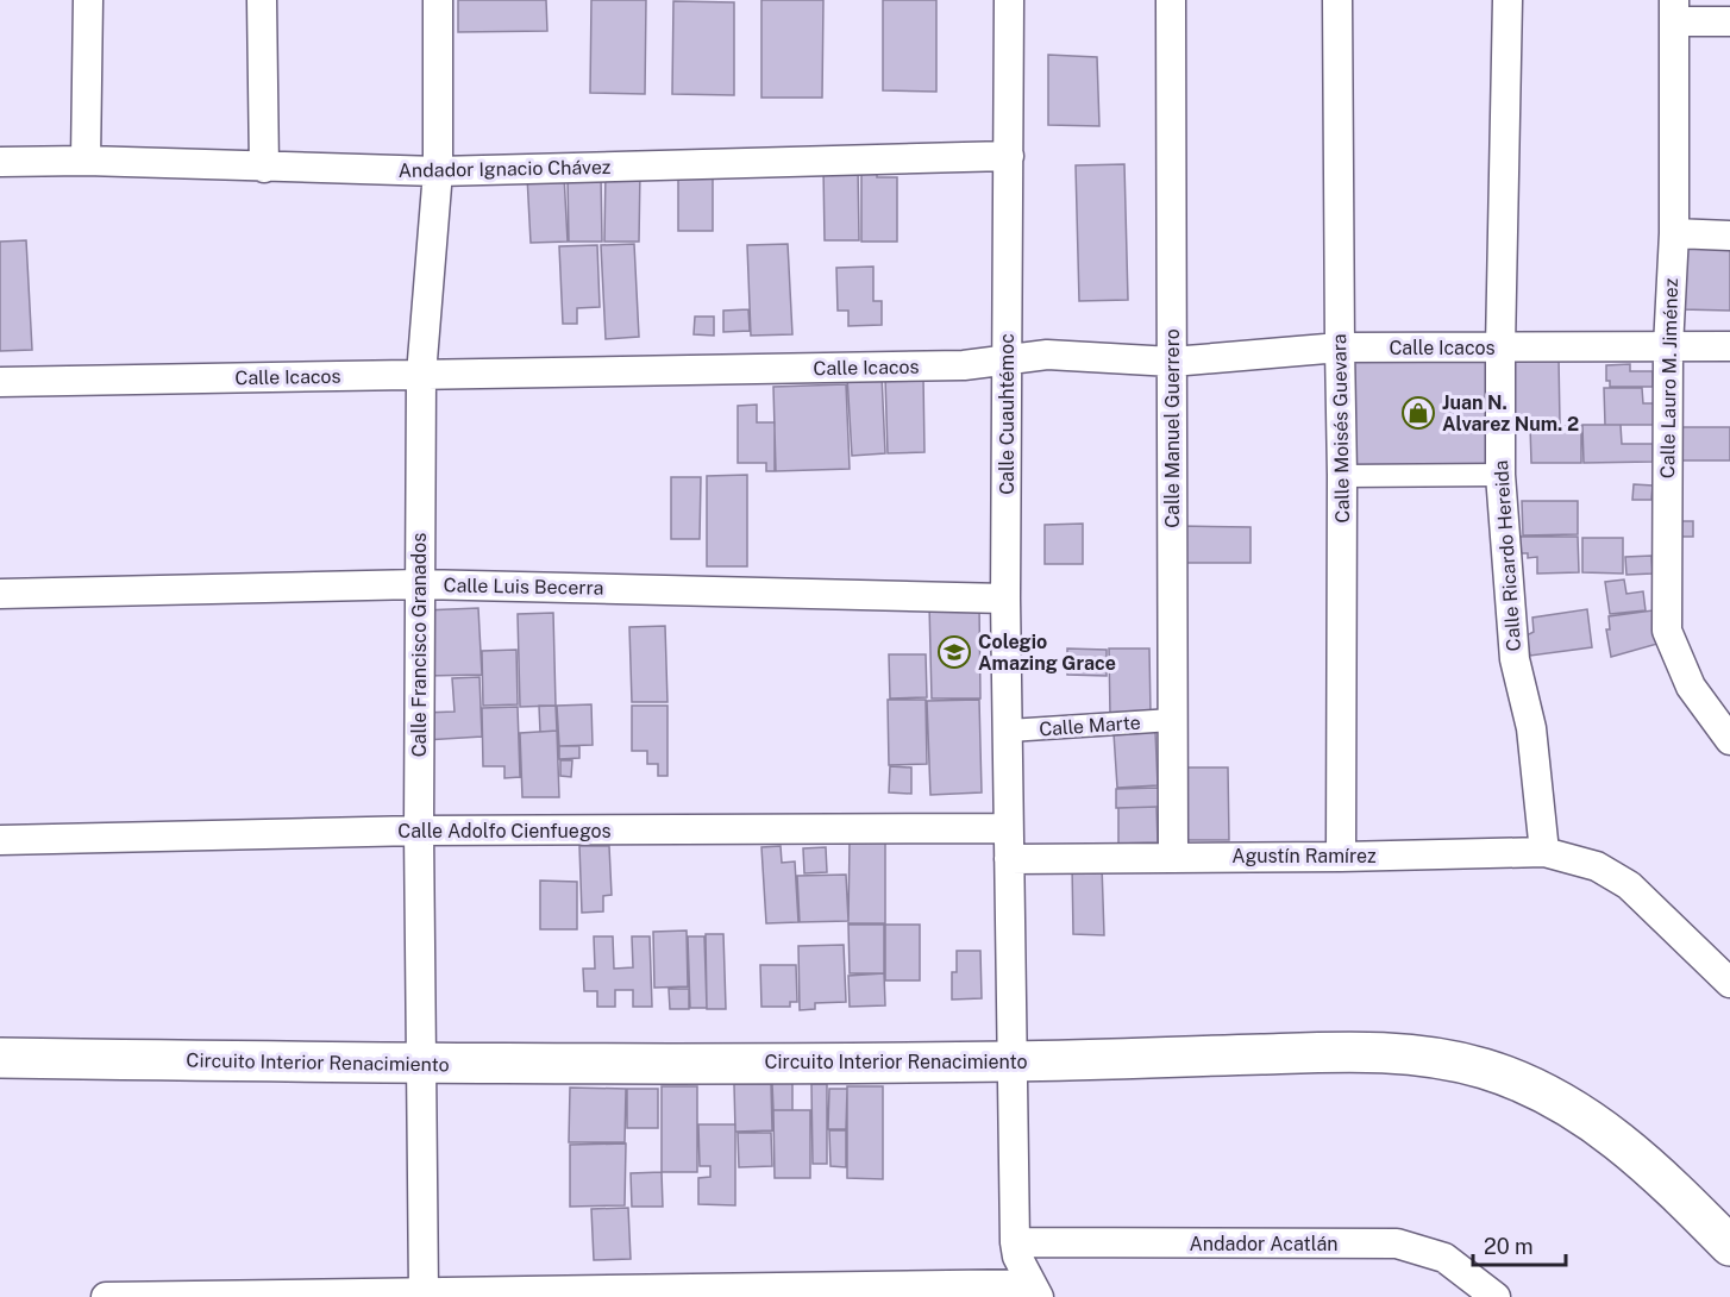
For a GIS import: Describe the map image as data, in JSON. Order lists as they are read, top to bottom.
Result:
{
  "streets": {
    "main road": ["Circuito Interior Renacimiento"],
    "street": [
      "Andador Ignacio Chávez",
      "Calle Icacos",
      "Calle Lauro M. Jiménez",
      "Calle Cuauhtémoc",
      "Calle Manuel Guerrero",
      "Calle Moisés Guevara",
      "Calle Ricardo Hereida",
      "Calle Luis Becerra",
      "Calle Francisco Granados",
      "Calle Marte",
      "Calle Adolfo Cienfuegos",
      "Agustín Ramírez",
      "Andador Acatlán"
    ]
  },
  "crossings": [
    ["Andador Ignacio Chávez", "Calle Cuauhtémoc"],
    ["Andador Ignacio Chávez", "Calle Francisco Granados"],
    ["Calle Icacos", "Calle Lauro M. Jiménez"],
    ["Calle Icacos", "Calle Cuauhtémoc"],
    ["Calle Icacos", "Calle Manuel Guerrero"],
    ["Calle Icacos", "Calle Moisés Guevara"],
    ["Calle Icacos", "Calle Ricardo Hereida"],
    ["Calle Icacos", "Calle Francisco Granados"],
    ["Calle Cuauhtémoc", "Calle Luis Becerra"],
    ["Calle Cuauhtémoc", "Calle Marte"],
    ["Calle Cuauhtémoc", "Calle Adolfo Cienfuegos"],
    ["Calle Cuauhtémoc", "Agustín Ramírez"],
    ["Calle Cuauhtémoc", "Circuito Interior Renacimiento"],
    ["Calle Cuauhtémoc", "Andador Acatlán"],
    ["Calle Manuel Guerrero", "Calle Marte"],
    ["Calle Manuel Guerrero", "Agustín Ramírez"],
    ["Calle Moisés Guevara", "Agustín Ramírez"],
    ["Calle Ricardo Hereida", "Agustín Ramírez"],
    ["Calle Luis Becerra", "Calle Francisco Granados"],
    ["Calle Francisco Granados", "Calle Adolfo Cienfuegos"],
    ["Calle Francisco Granados", "Circuito Interior Renacimiento"]
  ],
  "places": {
    "shop": ["Juan N. Alvarez Num. 2"],
    "school or university": ["Colegio Amazing Grace"]
  },
  "scale_bar": "20 m"
}
